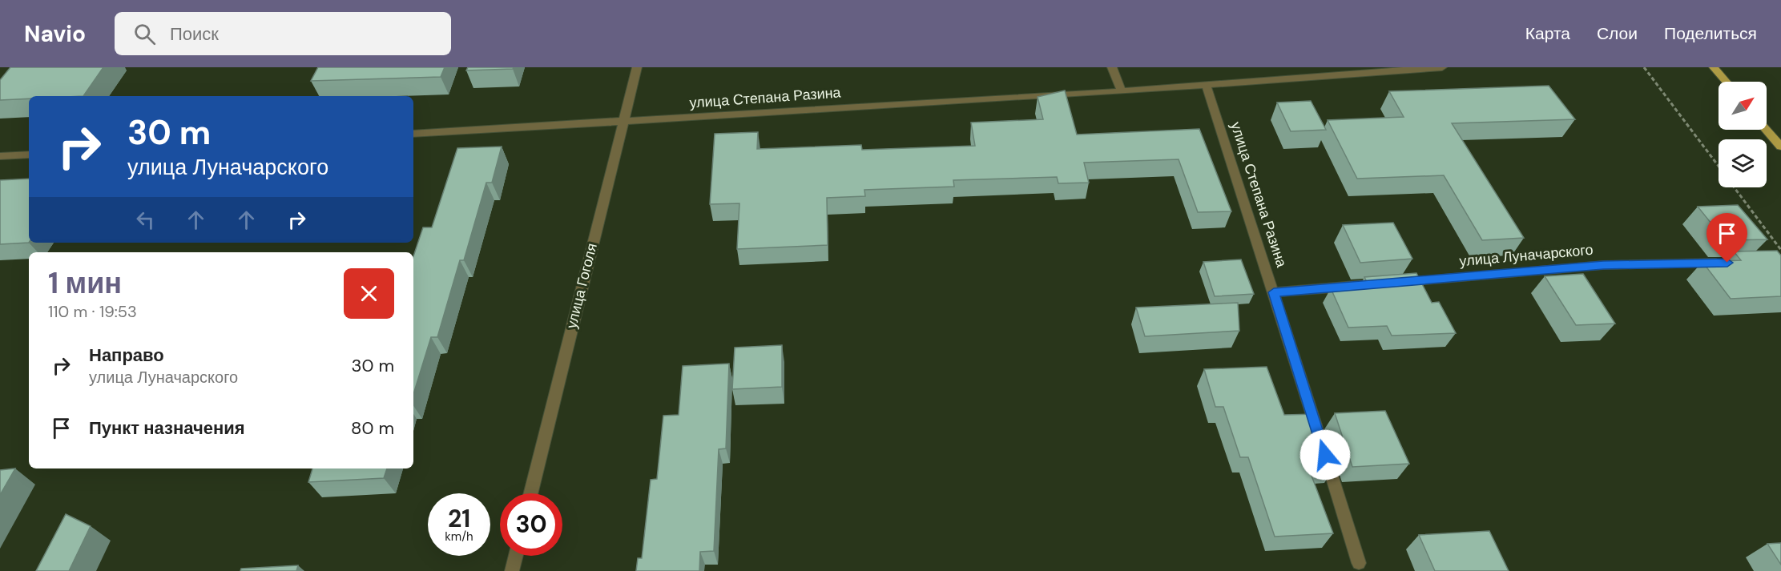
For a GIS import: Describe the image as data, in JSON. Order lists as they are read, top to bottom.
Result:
{
  "streets": {
    "street": ["улица Степана Разина", "улица Луначарского", "улица Гоголя"]
  },
  "crossings": [
    ["улица Степана Разина", "улица Луначарского"],
    ["улица Степана Разина", "улица Гоголя"]
  ],
  "north": "top right",
  "page": {
    "header": "Navio",
    "search": "Поиск",
    "nav": ["Карта", "Слои", "Поделиться"],
    "turn": ["30 m", "улица Луначарского"],
    "heading": ["1 мин", "110 m · 19:53"],
    "list": [
      {
        "name": "Направо",
        "note": "улица Луначарского",
        "value": "30 m"
      },
      {
        "name": "Пункт назначения",
        "value": "80 m"
      }
    ],
    "speed": "21 km/h",
    "limit": "30"
  }
}
